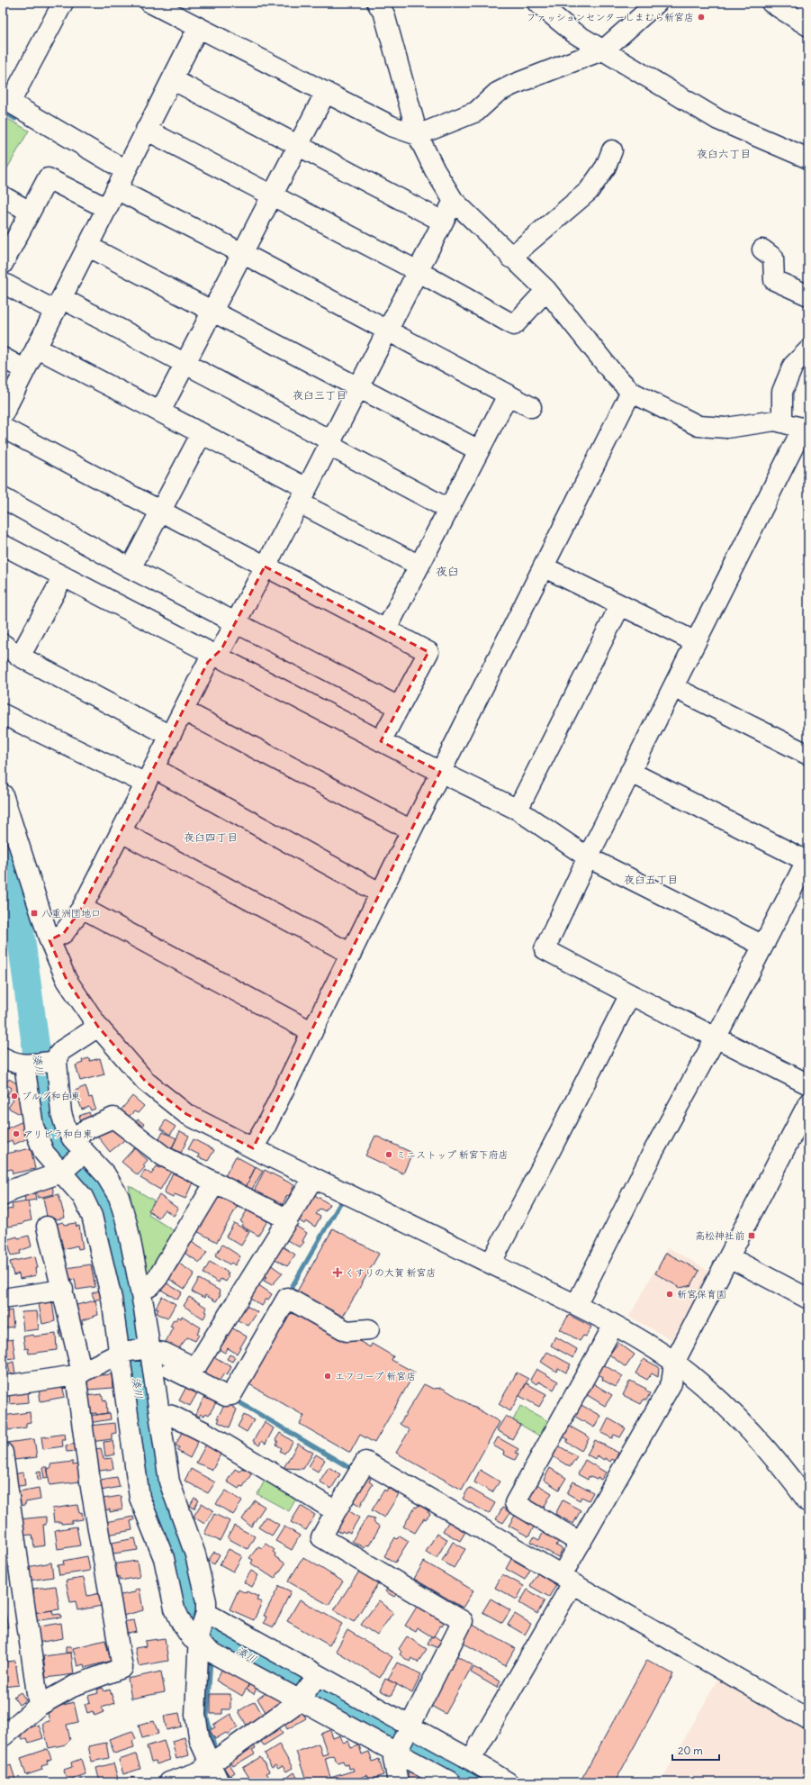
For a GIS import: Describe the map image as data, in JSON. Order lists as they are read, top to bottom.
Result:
{
  "districts": [
    "夜臼六丁目",
    "夜臼三丁目",
    "夜臼",
    "夜臼四丁目",
    "夜臼五丁目"
  ],
  "water": ["湊川"],
  "places": {
    "other": [
      "ファッションセンターしまむら新宮店",
      "ブルグ和白東",
      "アリビラ和白東",
      "ミニストップ 新宮下府店",
      "新宮保育園",
      "エフコープ 新宮店"
    ],
    "transit": ["八重洲団地口", "高松神社前"],
    "health": ["くすりの大賀 新宮店"]
  },
  "scale_bar": "20 m"
}
